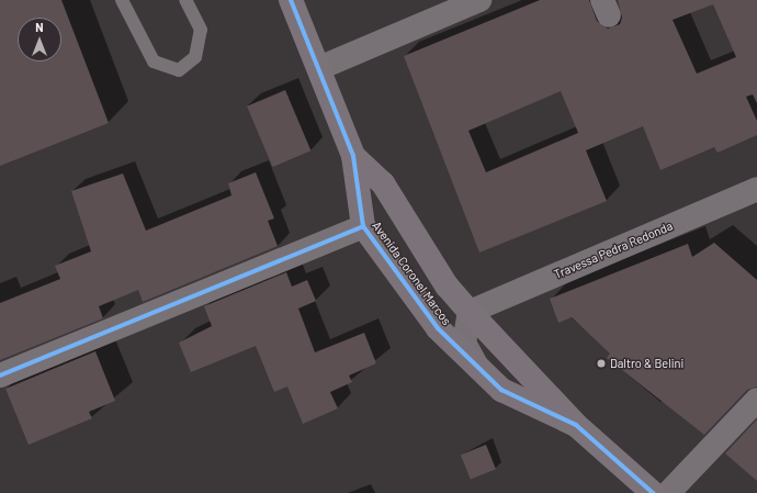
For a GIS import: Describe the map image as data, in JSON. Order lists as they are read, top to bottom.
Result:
{
  "streets": {
    "main road": ["Avenida Coronel Marcos"],
    "street": ["Travessa Pedra Redonda"]
  },
  "crossings": [
    ["Travessa Pedra Redonda", "Avenida Coronel Marcos"]
  ],
  "places": ["Daltro & Belini"],
  "north": "top"
}
